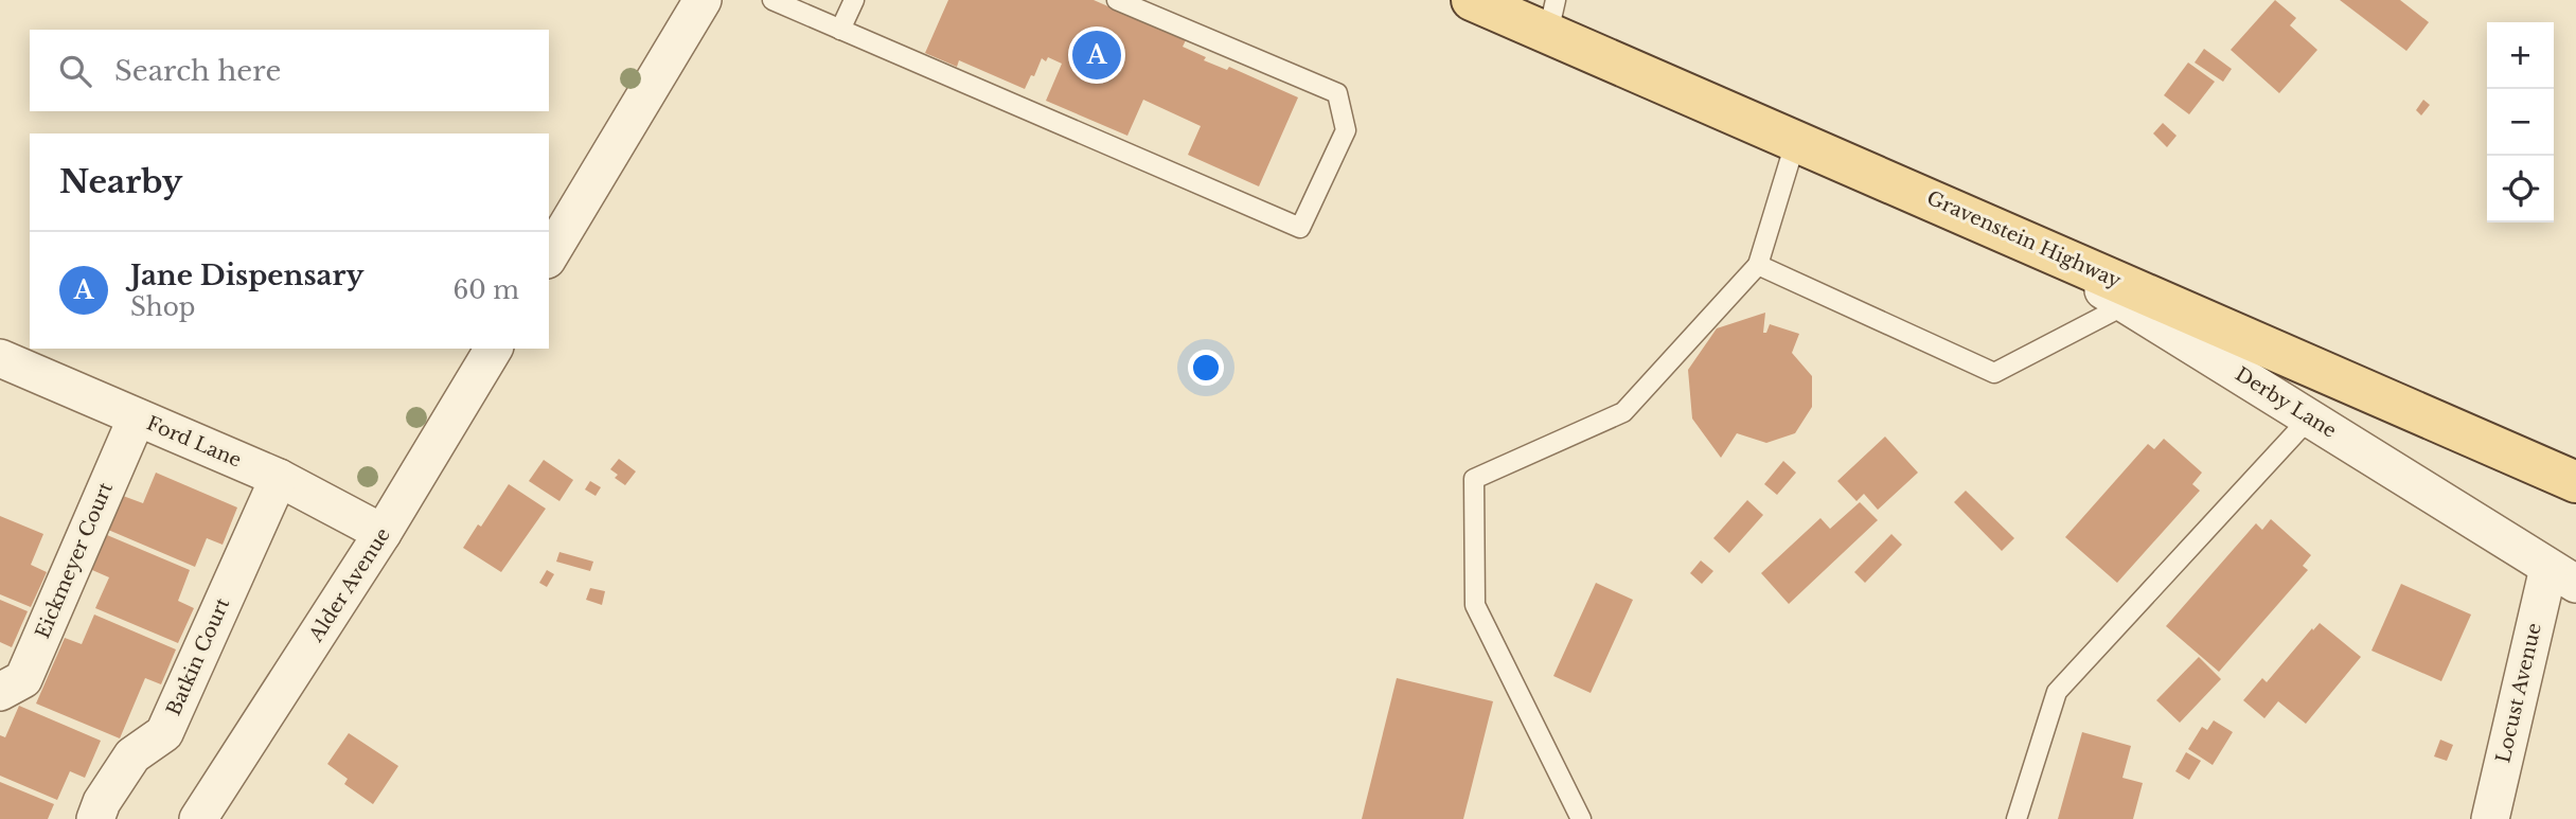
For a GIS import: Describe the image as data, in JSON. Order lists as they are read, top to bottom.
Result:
{
  "streets": {
    "main road": ["Gravenstein Highway"],
    "street": [
      "Derby Lane",
      "Ford Lane",
      "Eickmeyer Court",
      "Alder Avenue",
      "Batkin Court",
      "Locust Avenue"
    ]
  },
  "crossings": [
    ["Gravenstein Highway", "Derby Lane"],
    ["Derby Lane", "Locust Avenue"],
    ["Ford Lane", "Eickmeyer Court"],
    ["Ford Lane", "Alder Avenue"],
    ["Ford Lane", "Batkin Court"]
  ],
  "page": {
    "map_buttons": ["+", "−"],
    "pins": "A",
    "search": "Search here",
    "heading": "Nearby",
    "list": [
      {
        "mark": "A",
        "name": "Jane Dispensary",
        "note": "Shop",
        "value": "60 m"
      }
    ]
  }
}
